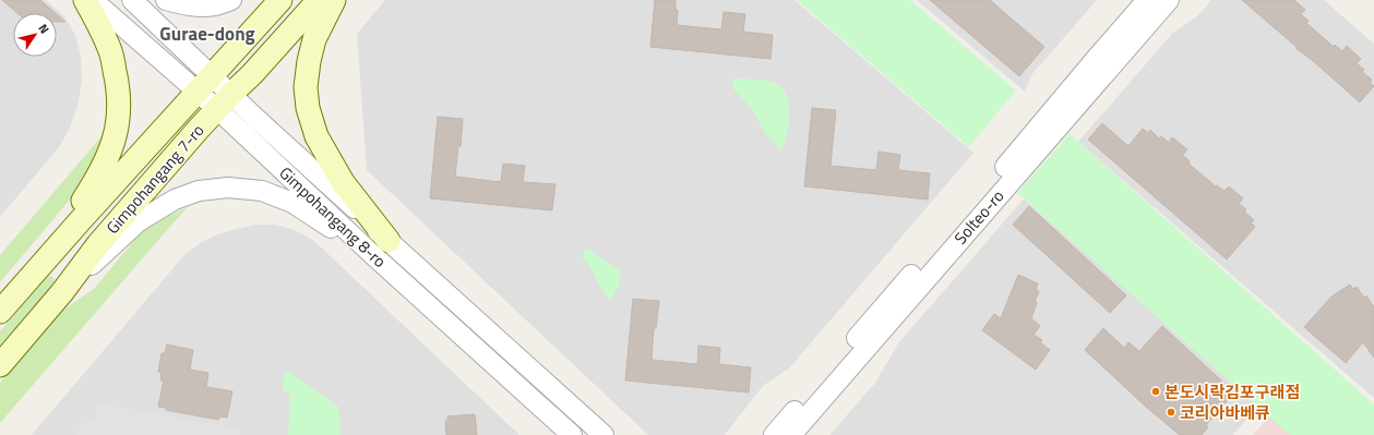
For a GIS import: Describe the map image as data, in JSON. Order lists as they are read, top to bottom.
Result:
{
  "streets": {
    "main road": ["Gimpohangang 7-ro"],
    "street": ["Gimpohangang 8-ro", "Solteo-ro"]
  },
  "crossings": [
    ["Gimpohangang 7-ro", "Gimpohangang 8-ro"]
  ],
  "districts": ["Gurae-dong"],
  "places": ["본도시락김포구래점", "코리아바베큐"],
  "north": "top right"
}
